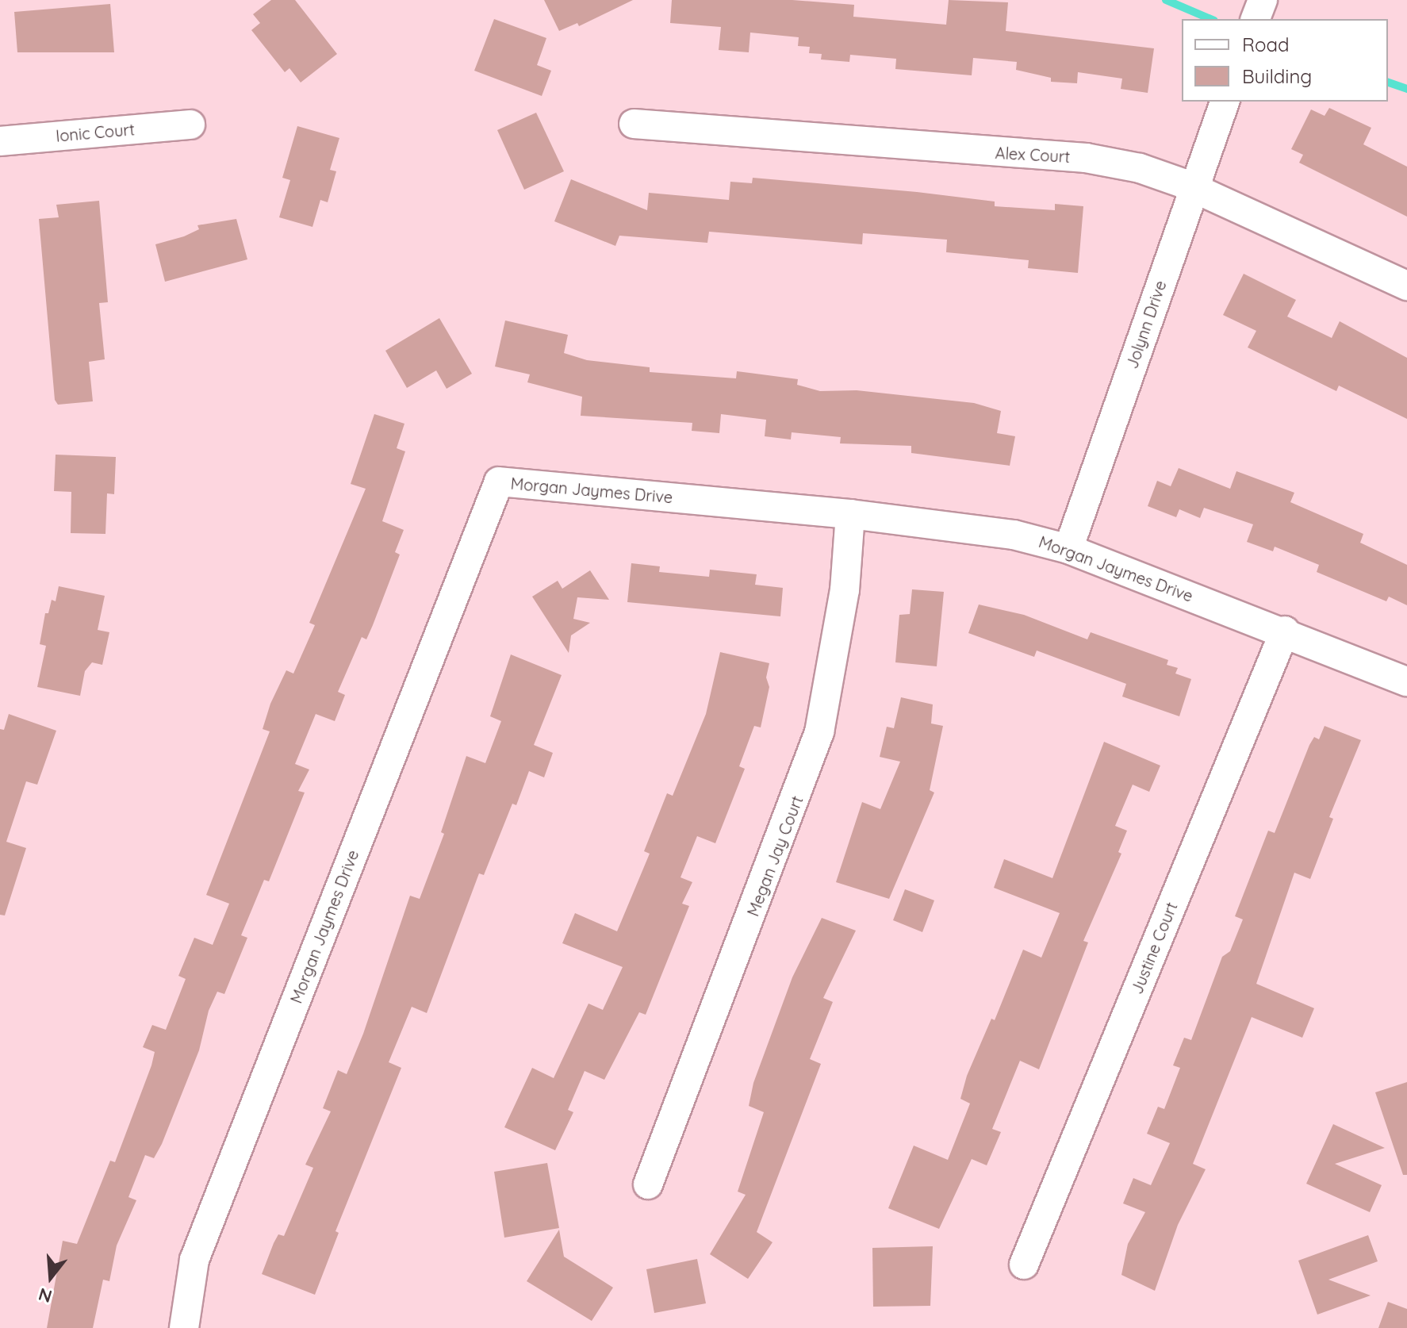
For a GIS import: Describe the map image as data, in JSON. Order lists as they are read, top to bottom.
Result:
{
  "streets": {
    "street": [
      "Ionic Court",
      "Alex Court",
      "Jolynn Drive",
      "Morgan Jaymes Drive",
      "Megan Jay Court",
      "Justine Court"
    ]
  },
  "crossings": [
    ["Alex Court", "Jolynn Drive"],
    ["Jolynn Drive", "Morgan Jaymes Drive"],
    ["Morgan Jaymes Drive", "Megan Jay Court"],
    ["Morgan Jaymes Drive", "Justine Court"]
  ],
  "legend": ["Road", "Building"],
  "north": "bottom"
}
